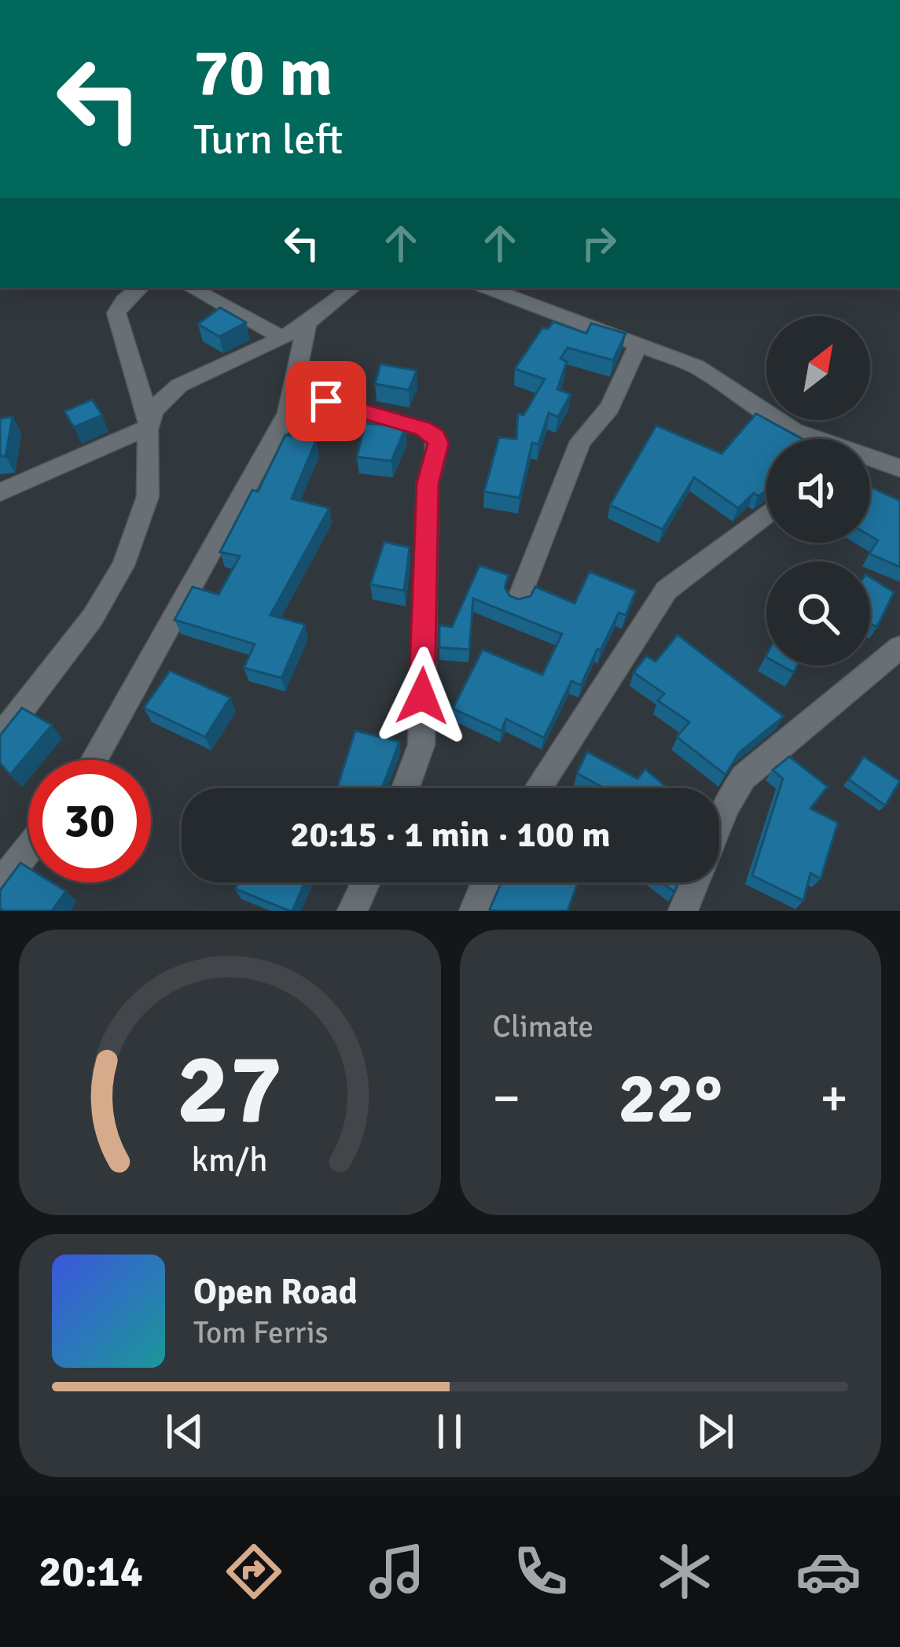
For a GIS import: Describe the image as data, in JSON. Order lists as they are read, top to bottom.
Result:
{
  "north": "top right",
  "page": {
    "turn": ["70 m", "Turn left"],
    "limit": "30",
    "trip": "20:15 · 1 min · 100 m",
    "tile": "Climate",
    "heat": ["−", "22°", "+"],
    "song": ["Open Road", "Tom Ferris"],
    "tabs": "20:14",
    "gauge": ["27", "km/h"]
  }
}
